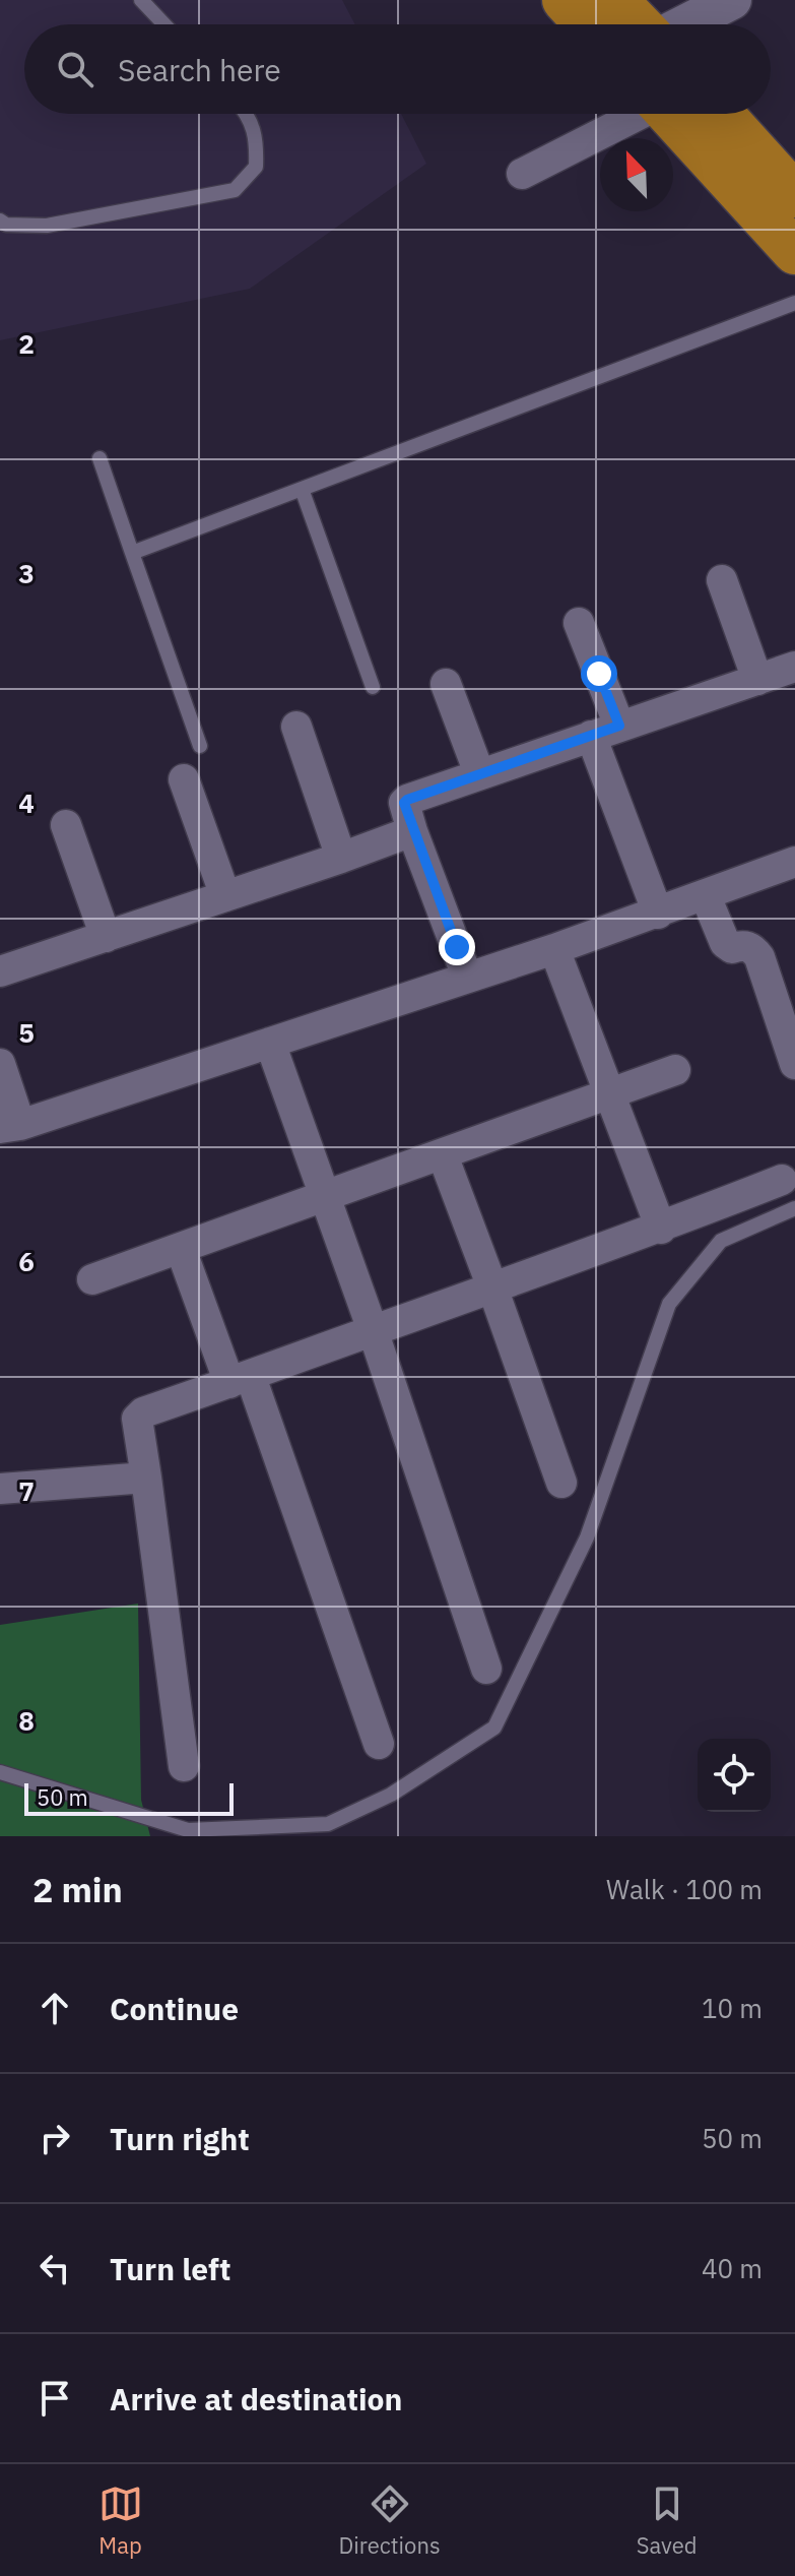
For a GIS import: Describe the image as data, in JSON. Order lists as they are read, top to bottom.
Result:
{
  "scale_bar": "50 m",
  "north": "top left",
  "page": {
    "search": "Search here",
    "scale": "50 m",
    "heading": ["2 min", "Walk · 100 m"],
    "list": [
      ["Continue", "10 m"],
      ["Turn right", "50 m"],
      ["Turn left", "40 m"],
      "Arrive at destination"
    ],
    "nav": ["Map", "Directions", "Saved"]
  },
  "grid": {
    "rows": [
      "2",
      "3",
      "4",
      "5",
      "6",
      "7",
      "8"
    ]
  }
}
